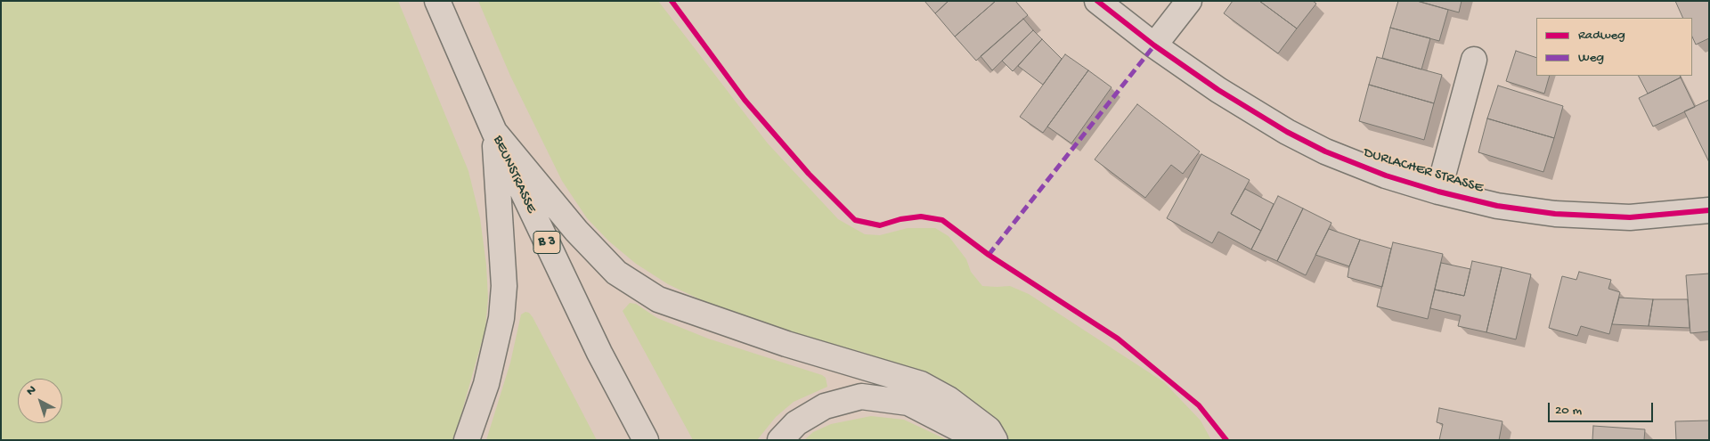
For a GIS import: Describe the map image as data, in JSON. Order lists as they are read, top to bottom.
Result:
{
  "streets": {
    "main road": ["DURLACHER STRASSE", "BEUNSTRASSE", "B 3"]
  },
  "legend": ["Radweg", "Weg"],
  "scale_bar": "20 m",
  "north": "top left"
}
